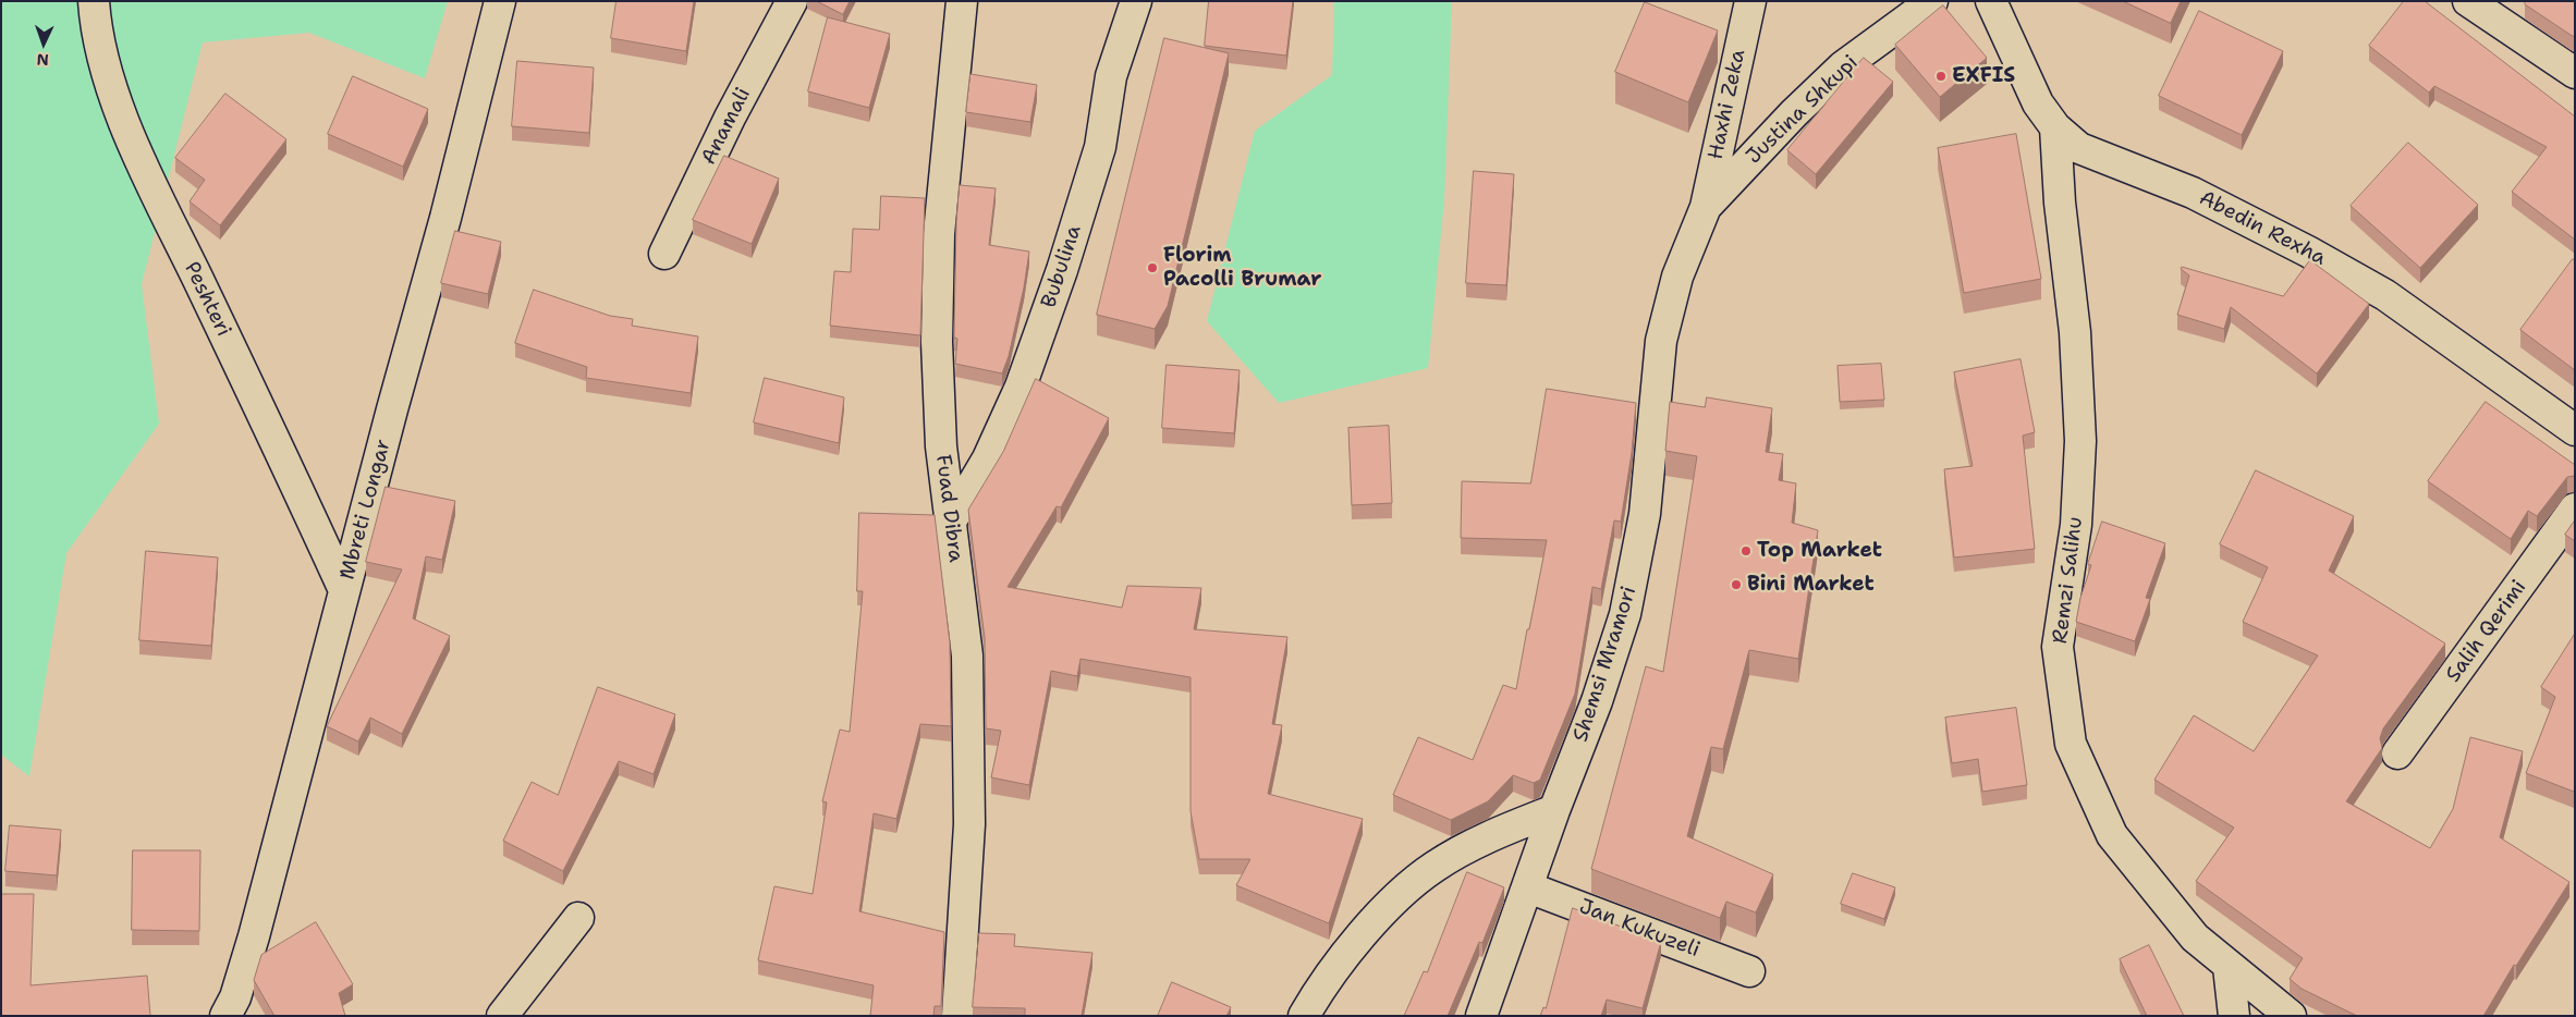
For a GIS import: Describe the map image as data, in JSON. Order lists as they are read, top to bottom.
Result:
{
  "streets": {
    "street": [
      "Haxhi Zeka",
      "Justina Shkupi",
      "Anamali",
      "Abedin Rexha",
      "Bubulina",
      "Peshteri",
      "Fuad Dibra",
      "Mbreti Longar",
      "Remzi Salihu",
      "Salih Qerimi",
      "Shemsi Mramori",
      "Jan Kukuzeli"
    ]
  },
  "crossings": [
    ["Haxhi Zeka", "Justina Shkupi"],
    ["Haxhi Zeka", "Shemsi Mramori"],
    ["Justina Shkupi", "Shemsi Mramori"],
    ["Abedin Rexha", "Remzi Salihu"],
    ["Bubulina", "Fuad Dibra"],
    ["Peshteri", "Mbreti Longar"],
    ["Shemsi Mramori", "Jan Kukuzeli"]
  ],
  "places": [
    "EXFIS",
    "Florim Pacolli Brumar",
    "Top Market",
    "Bini Market"
  ],
  "north": "bottom"
}
